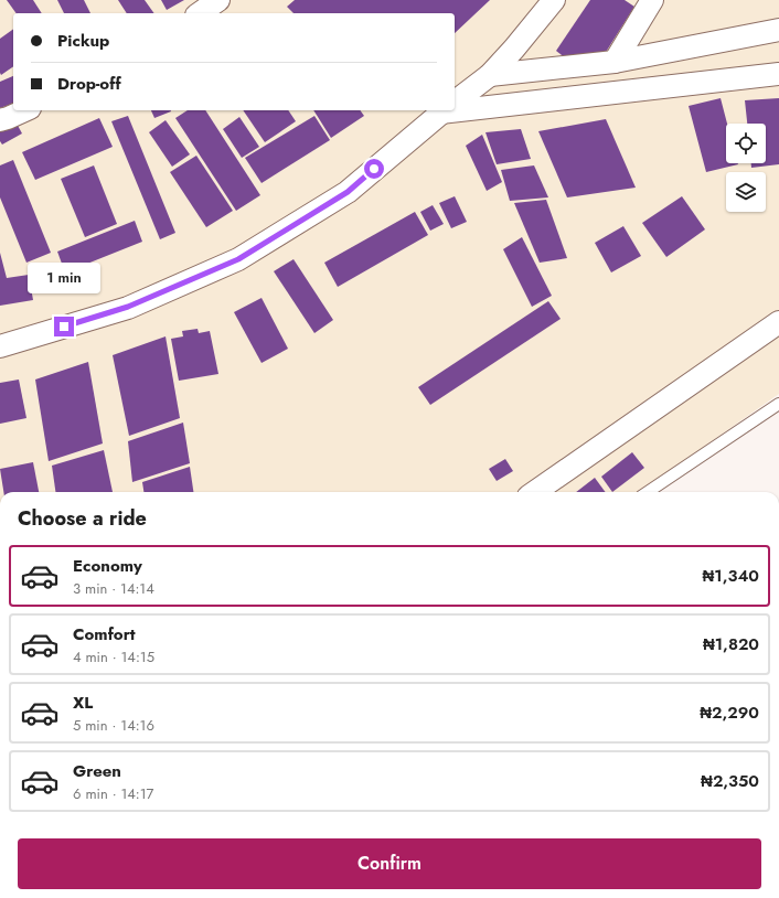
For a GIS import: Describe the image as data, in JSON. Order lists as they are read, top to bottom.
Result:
{
  "page": {
    "banner": ["Pickup", "Drop-off"],
    "bubble": "1 min",
    "heading": "Choose a ride",
    "list": [
      {
        "name": "Economy",
        "note": "3 min · 14:14",
        "value": "₦1,340"
      },
      {
        "name": "Comfort",
        "note": "4 min · 14:15",
        "value": "₦1,820"
      },
      {
        "name": "XL",
        "note": "5 min · 14:16",
        "value": "₦2,290"
      },
      {
        "name": "Green",
        "note": "6 min · 14:17",
        "value": "₦2,350"
      }
    ],
    "buttons": "Confirm"
  }
}
